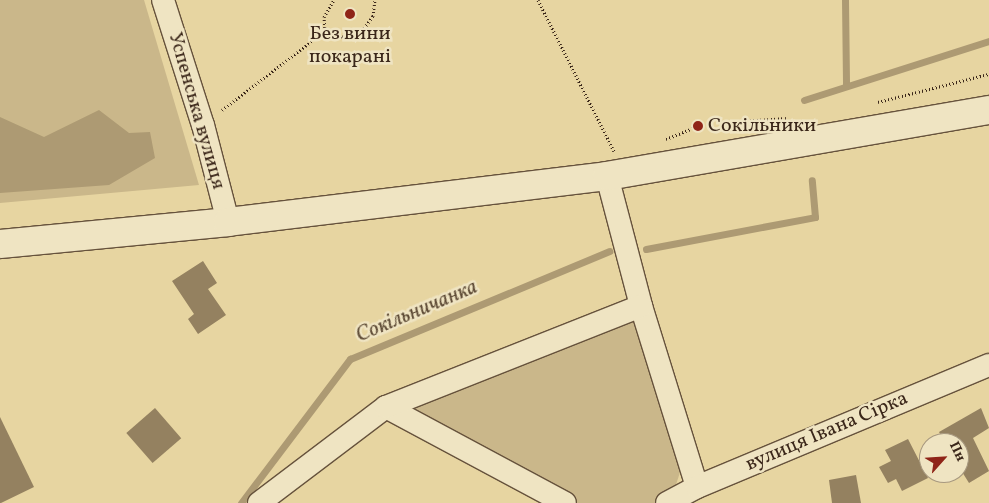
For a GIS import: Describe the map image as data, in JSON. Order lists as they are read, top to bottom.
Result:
{
  "streets": {
    "street": ["Успенська вулиця", "вулиця Івана Сірка"]
  },
  "water": ["Сокільничанка"],
  "places": ["Без вини покарані", "Сокільники"],
  "north": "top right"
}
